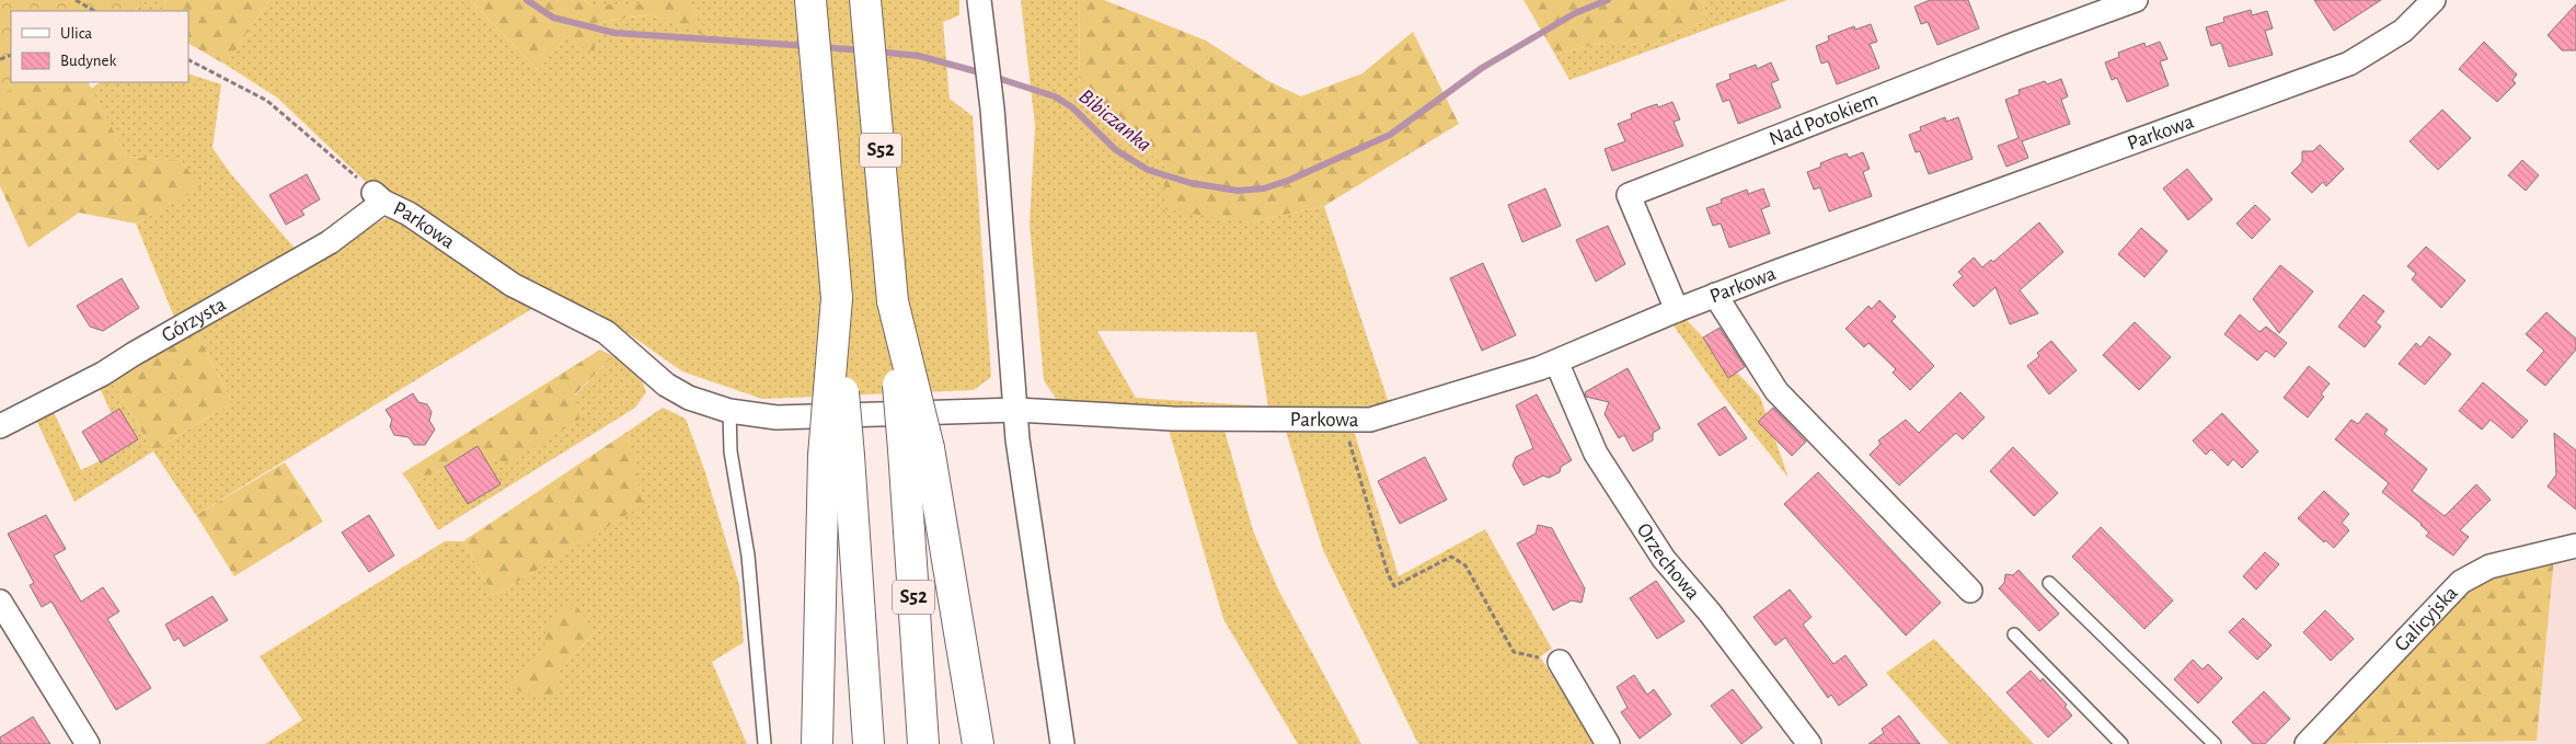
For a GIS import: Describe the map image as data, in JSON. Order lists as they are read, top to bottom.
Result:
{
  "streets": {
    "highway": ["S52"],
    "street": [
      "Nad Potokiem",
      "Parkowa",
      "Górzysta",
      "Orzechowa",
      "Galicyjska"
    ]
  },
  "crossings": [
    ["Nad Potokiem", "Parkowa"],
    ["Parkowa", "Górzysta"],
    ["Parkowa", "Orzechowa"]
  ],
  "water": ["Bibiczanka"],
  "legend": ["Ulica", "Budynek"]
}
